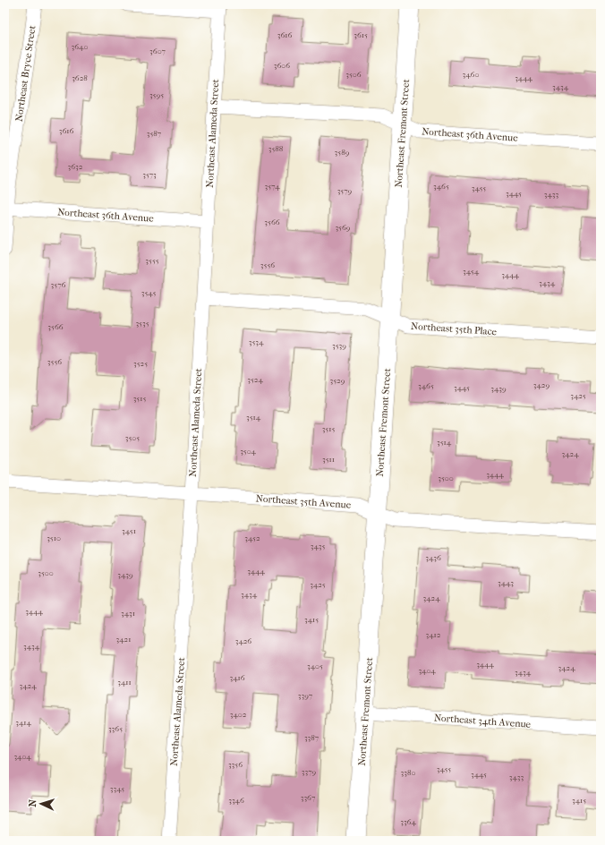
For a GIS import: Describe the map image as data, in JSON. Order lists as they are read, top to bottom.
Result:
{
  "streets": {
    "main road": ["Northeast Fremont Street"],
    "street": [
      "Northeast Bryce Street",
      "Northeast Alameda Street",
      "Northeast 36th Avenue",
      "Northeast 35th Place",
      "Northeast 35th Avenue",
      "Northeast 34th Avenue"
    ]
  },
  "crossings": [
    ["Northeast Bryce Street", "Northeast 36th Avenue"],
    ["Northeast Alameda Street", "Northeast 36th Avenue"],
    ["Northeast Alameda Street", "Northeast 35th Place"],
    ["Northeast Alameda Street", "Northeast 35th Avenue"],
    ["Northeast Fremont Street", "Northeast 36th Avenue"],
    ["Northeast Fremont Street", "Northeast 35th Place"],
    ["Northeast Fremont Street", "Northeast 35th Avenue"],
    ["Northeast Fremont Street", "Northeast 34th Avenue"]
  ],
  "house_numbers": [
    "3616",
    "3615",
    "3640",
    "3607",
    "3606",
    "3506",
    "3460",
    "3628",
    "3444",
    "3434",
    "3595",
    "3616",
    "3587",
    "3588",
    "3589",
    "3632",
    "3573",
    "3574",
    "3465",
    "3455",
    "3579",
    "3445",
    "3433",
    "3566",
    "3569",
    "3555",
    "3556",
    "3454",
    "3444",
    "3434",
    "3576",
    "3545",
    "3535",
    "3566",
    "3534",
    "3539",
    "3556",
    "3525",
    "3524",
    "3529",
    "3429",
    "3465",
    "3445",
    "3439",
    "3425",
    "3515",
    "3514",
    "3515",
    "3505",
    "3514",
    "3504",
    "3424",
    "3511",
    "3444",
    "3500",
    "3451",
    "3510",
    "3452",
    "3435",
    "3436",
    "3444",
    "3500",
    "3439",
    "3443",
    "3425",
    "3434",
    "3424",
    "3444",
    "3431",
    "3415",
    "3412",
    "3421",
    "3426",
    "3434",
    "3444",
    "3405",
    "3424",
    "3404",
    "3434",
    "3416",
    "3411",
    "3424",
    "3397",
    "3402",
    "3414",
    "3365",
    "3387",
    "3404",
    "3356",
    "3455",
    "3379",
    "3380",
    "3445",
    "3433",
    "3345",
    "3367",
    "3346",
    "3415",
    "3364"
  ],
  "north": "left"
}
